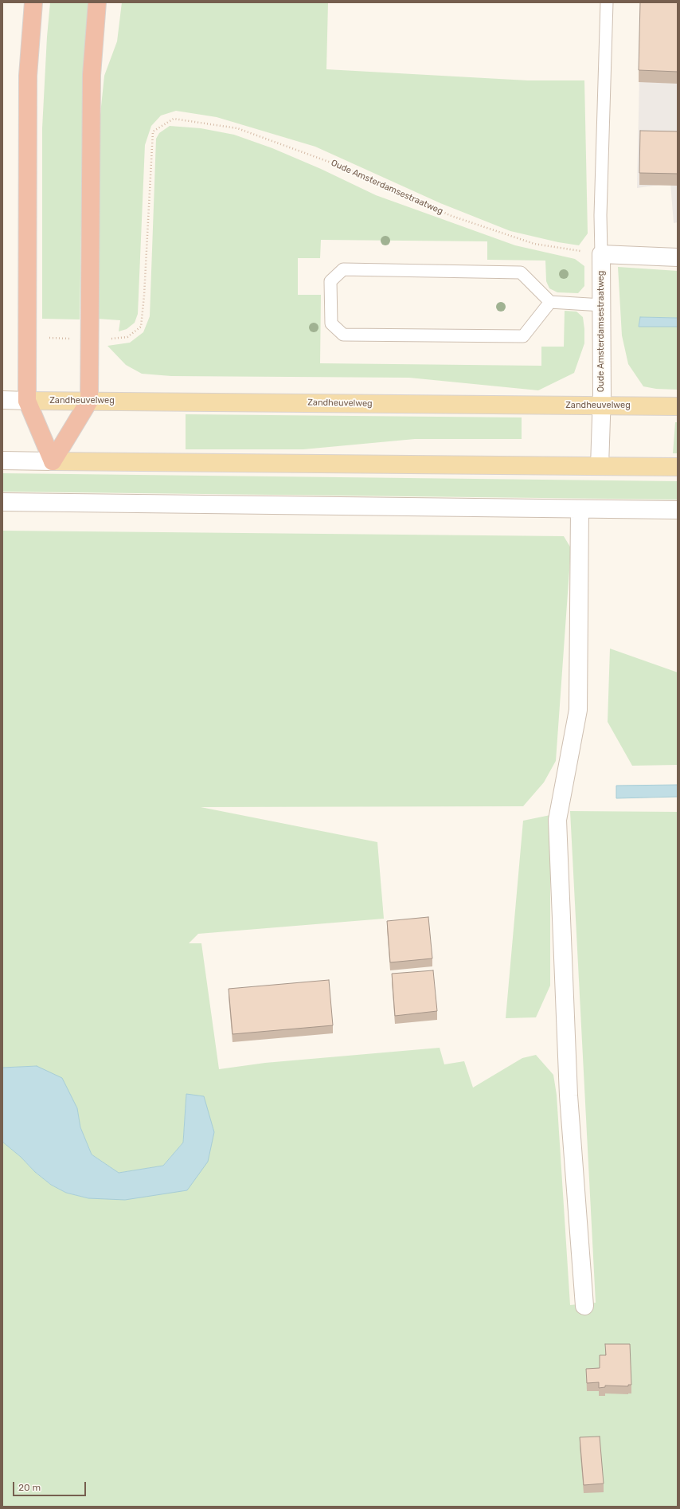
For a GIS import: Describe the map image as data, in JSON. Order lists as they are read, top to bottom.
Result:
{
  "streets": {
    "main road": ["Zandheuvelweg"],
    "street": ["Oude Amsterdamsestraatweg"]
  },
  "crossings": [
    ["Oude Amsterdamsestraatweg", "Zandheuvelweg"]
  ],
  "scale_bar": "20 m"
}
